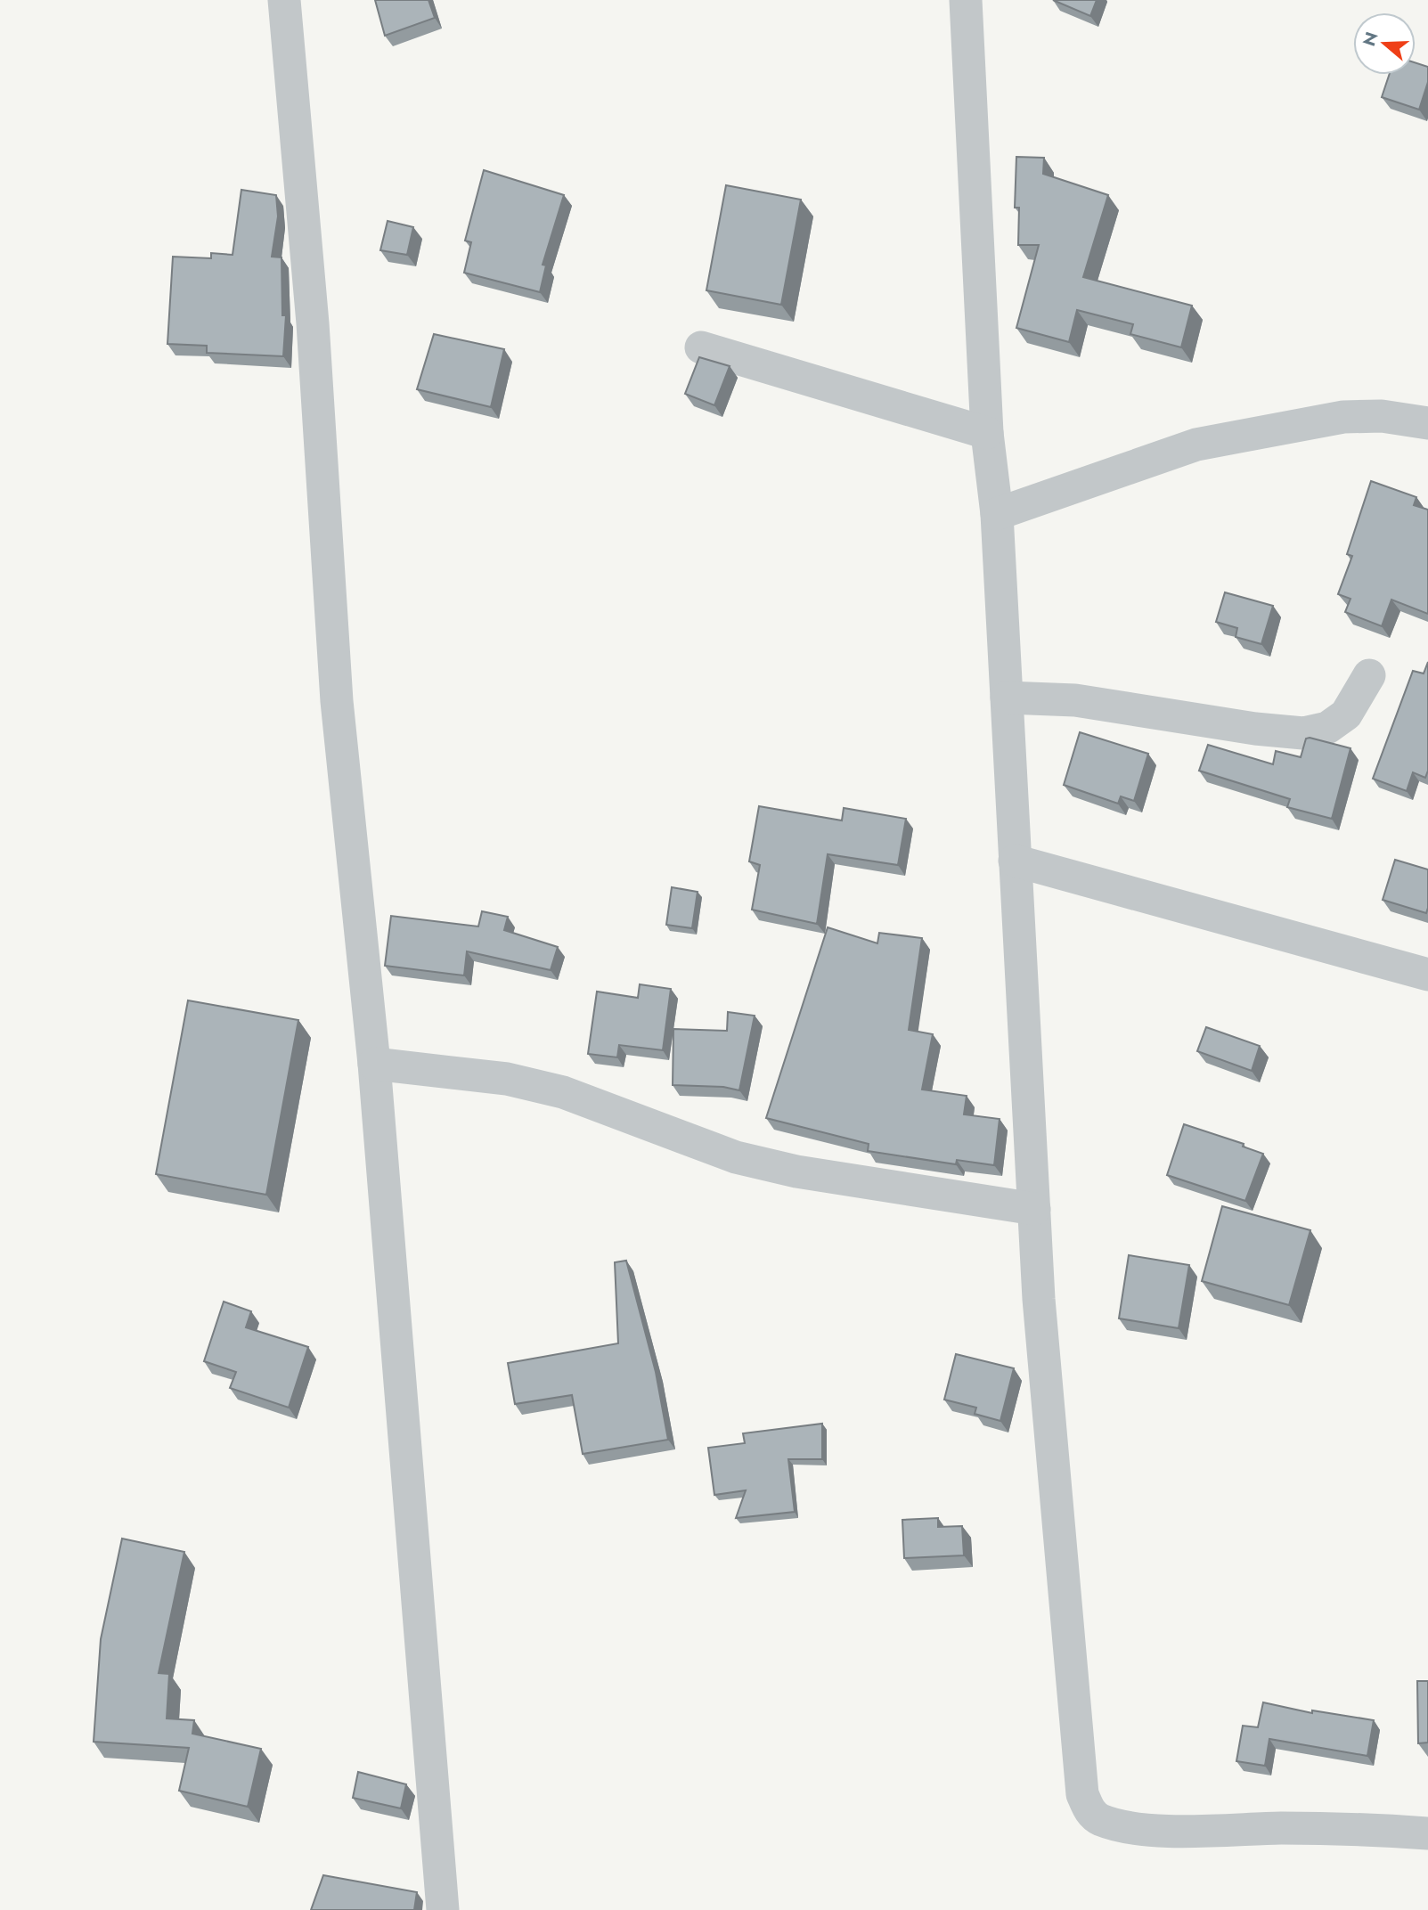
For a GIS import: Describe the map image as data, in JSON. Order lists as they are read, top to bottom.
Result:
{
  "north": "left"
}
